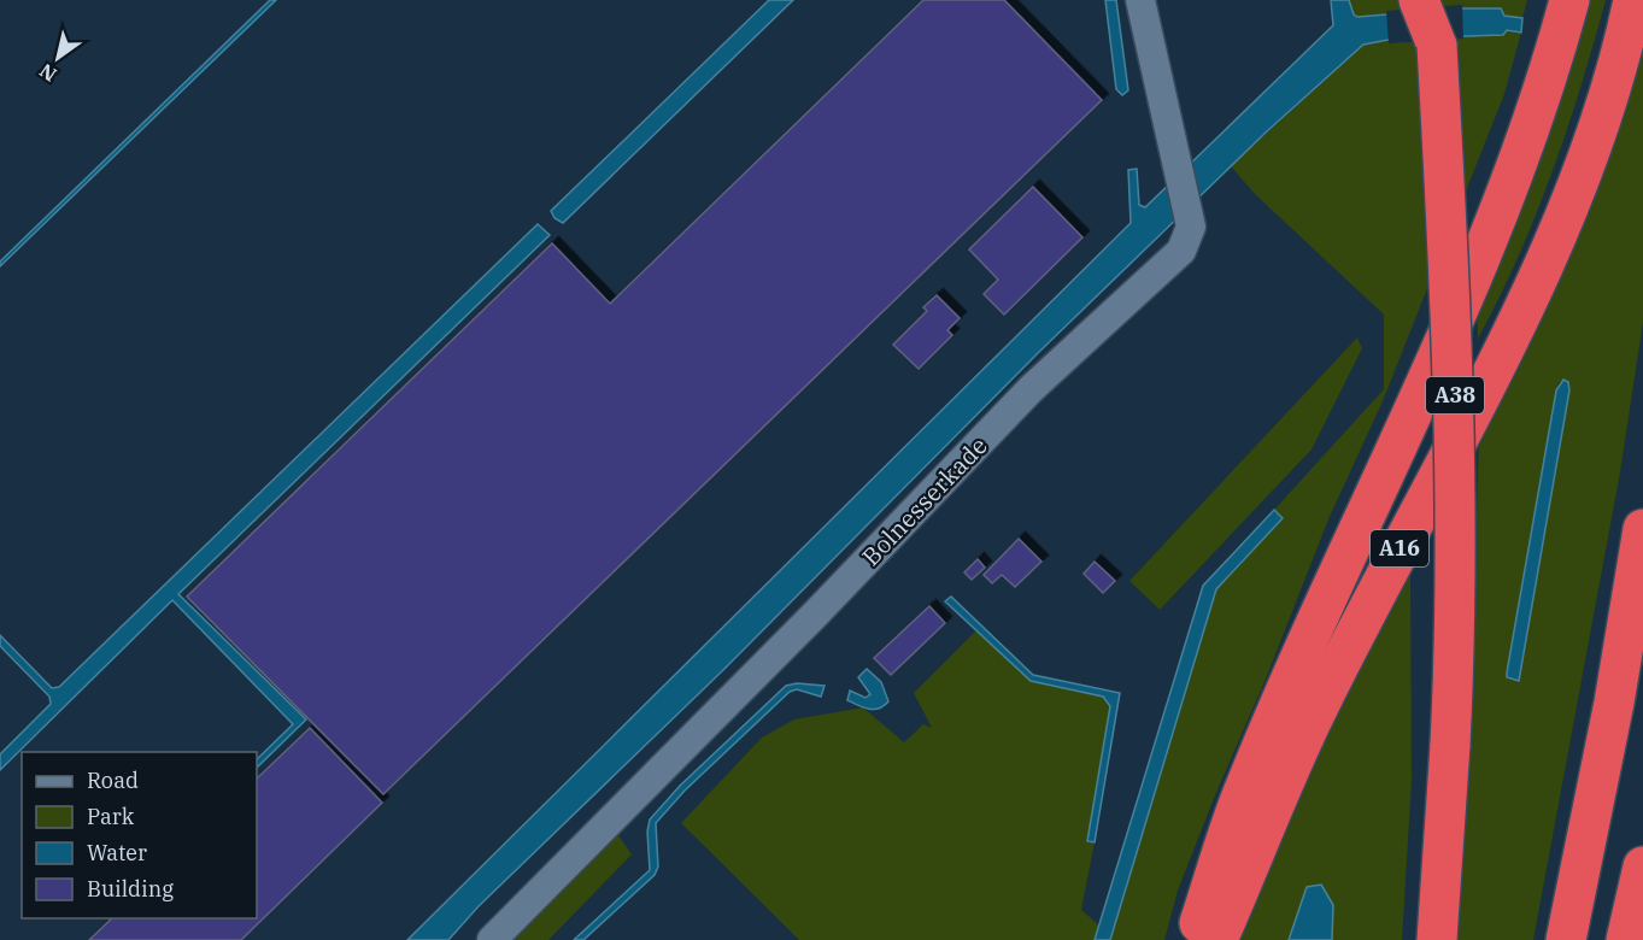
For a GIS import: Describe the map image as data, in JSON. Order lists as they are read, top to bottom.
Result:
{
  "streets": {
    "highway": ["A38", "A16"],
    "street": ["Bolnesserkade"]
  },
  "legend": [
    "Road",
    "Park",
    "Water",
    "Building"
  ],
  "north": "bottom left"
}
